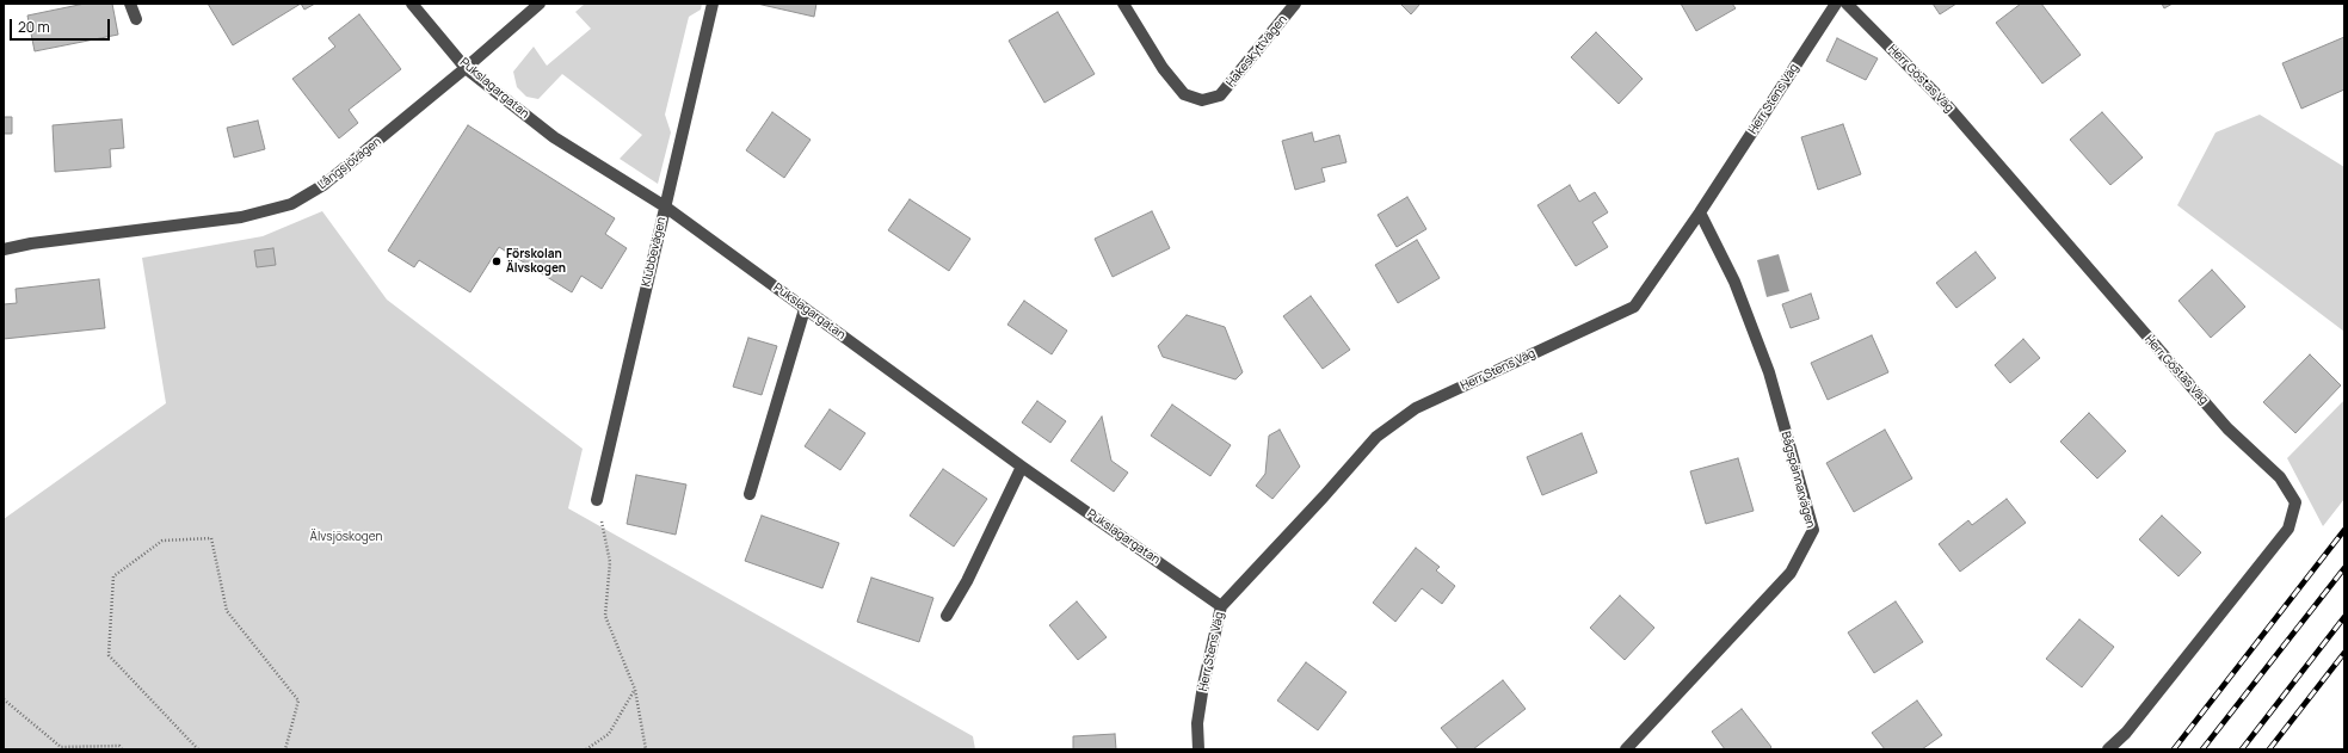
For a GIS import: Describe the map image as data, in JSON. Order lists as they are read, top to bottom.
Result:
{
  "streets": {
    "street": [
      "Hakeskyttvägen",
      "Herr Göstas Väg",
      "Pukslagargatan",
      "Herr Stens Väg",
      "Långsjövägen",
      "Klubbevägen",
      "Bågspännarvägen"
    ]
  },
  "crossings": [
    ["Pukslagargatan", "Herr Stens Väg"],
    ["Pukslagargatan", "Långsjövägen"],
    ["Pukslagargatan", "Klubbevägen"],
    ["Herr Stens Väg", "Bågspännarvägen"]
  ],
  "parks": ["Älvsjöskogen"],
  "places": ["Förskolan Älvskogen"],
  "scale_bar": "20 m"
}
